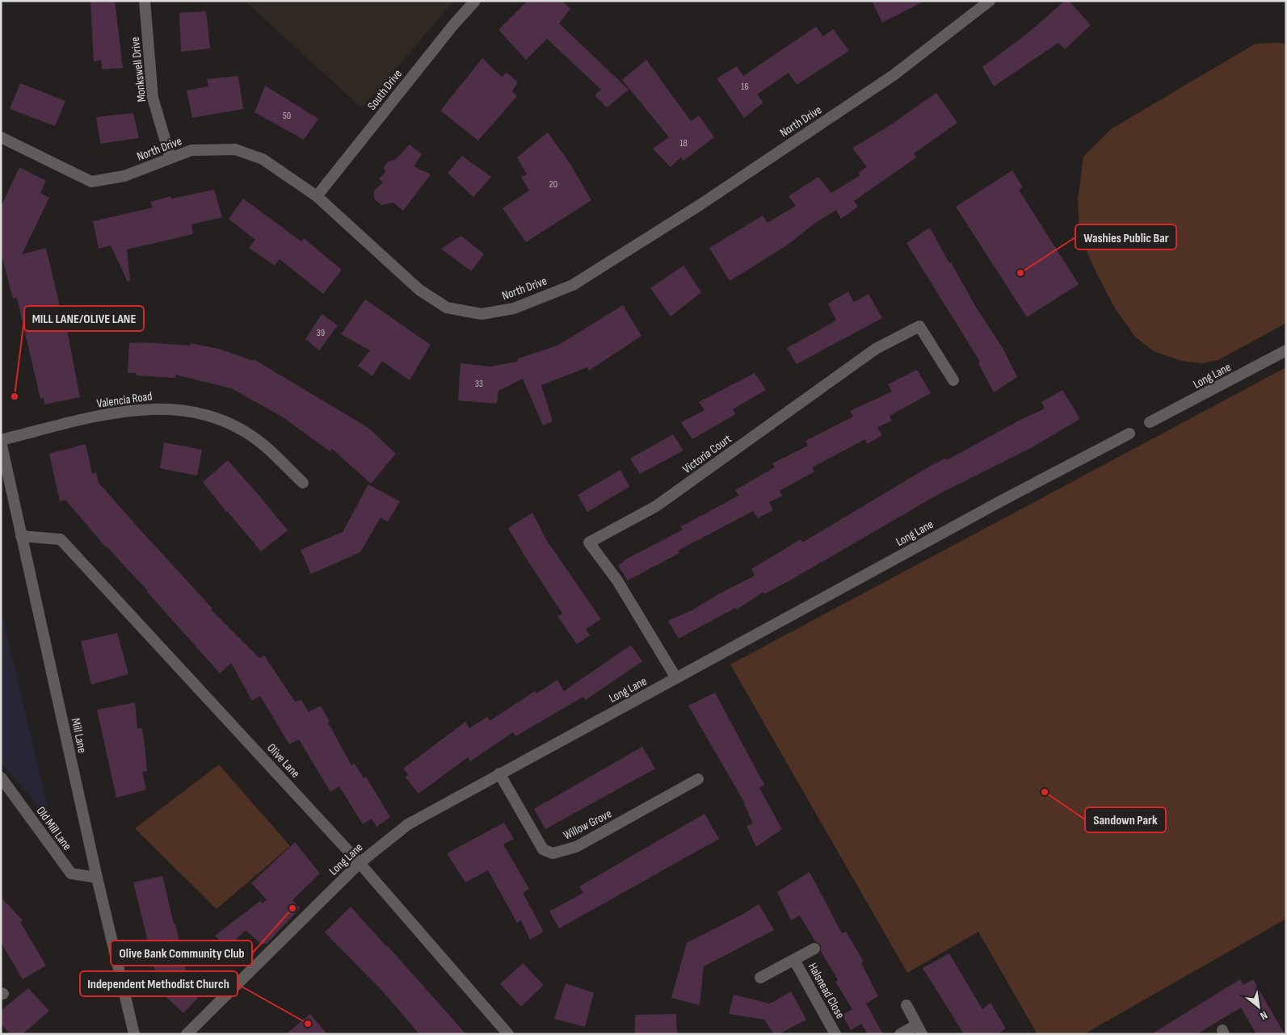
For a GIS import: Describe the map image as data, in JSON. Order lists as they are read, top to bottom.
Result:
{
  "streets": {
    "street": [
      "Monkswell Drive",
      "South Drive",
      "North Drive",
      "Long Lane",
      "Valencia Road",
      "Victoria Court",
      "Mill Lane",
      "Olive Lane",
      "Willow Grove",
      "Old Mill Lane",
      "Halsnead Close"
    ]
  },
  "crossings": [
    ["Monkswell Drive", "North Drive"],
    ["South Drive", "North Drive"],
    ["Long Lane", "Victoria Court"],
    ["Long Lane", "Olive Lane"],
    ["Long Lane", "Willow Grove"],
    ["Valencia Road", "Mill Lane"],
    ["Mill Lane", "Olive Lane"],
    ["Mill Lane", "Old Mill Lane"]
  ],
  "places": [
    "Washies Public Bar",
    "MILL LANE/OLIVE LANE",
    "Sandown Park",
    "Olive Bank Community Club",
    "Independent Methodist Church"
  ],
  "house_numbers": [
    "16",
    "50",
    "18",
    "20",
    "39",
    "33"
  ],
  "north": "bottom right"
}
